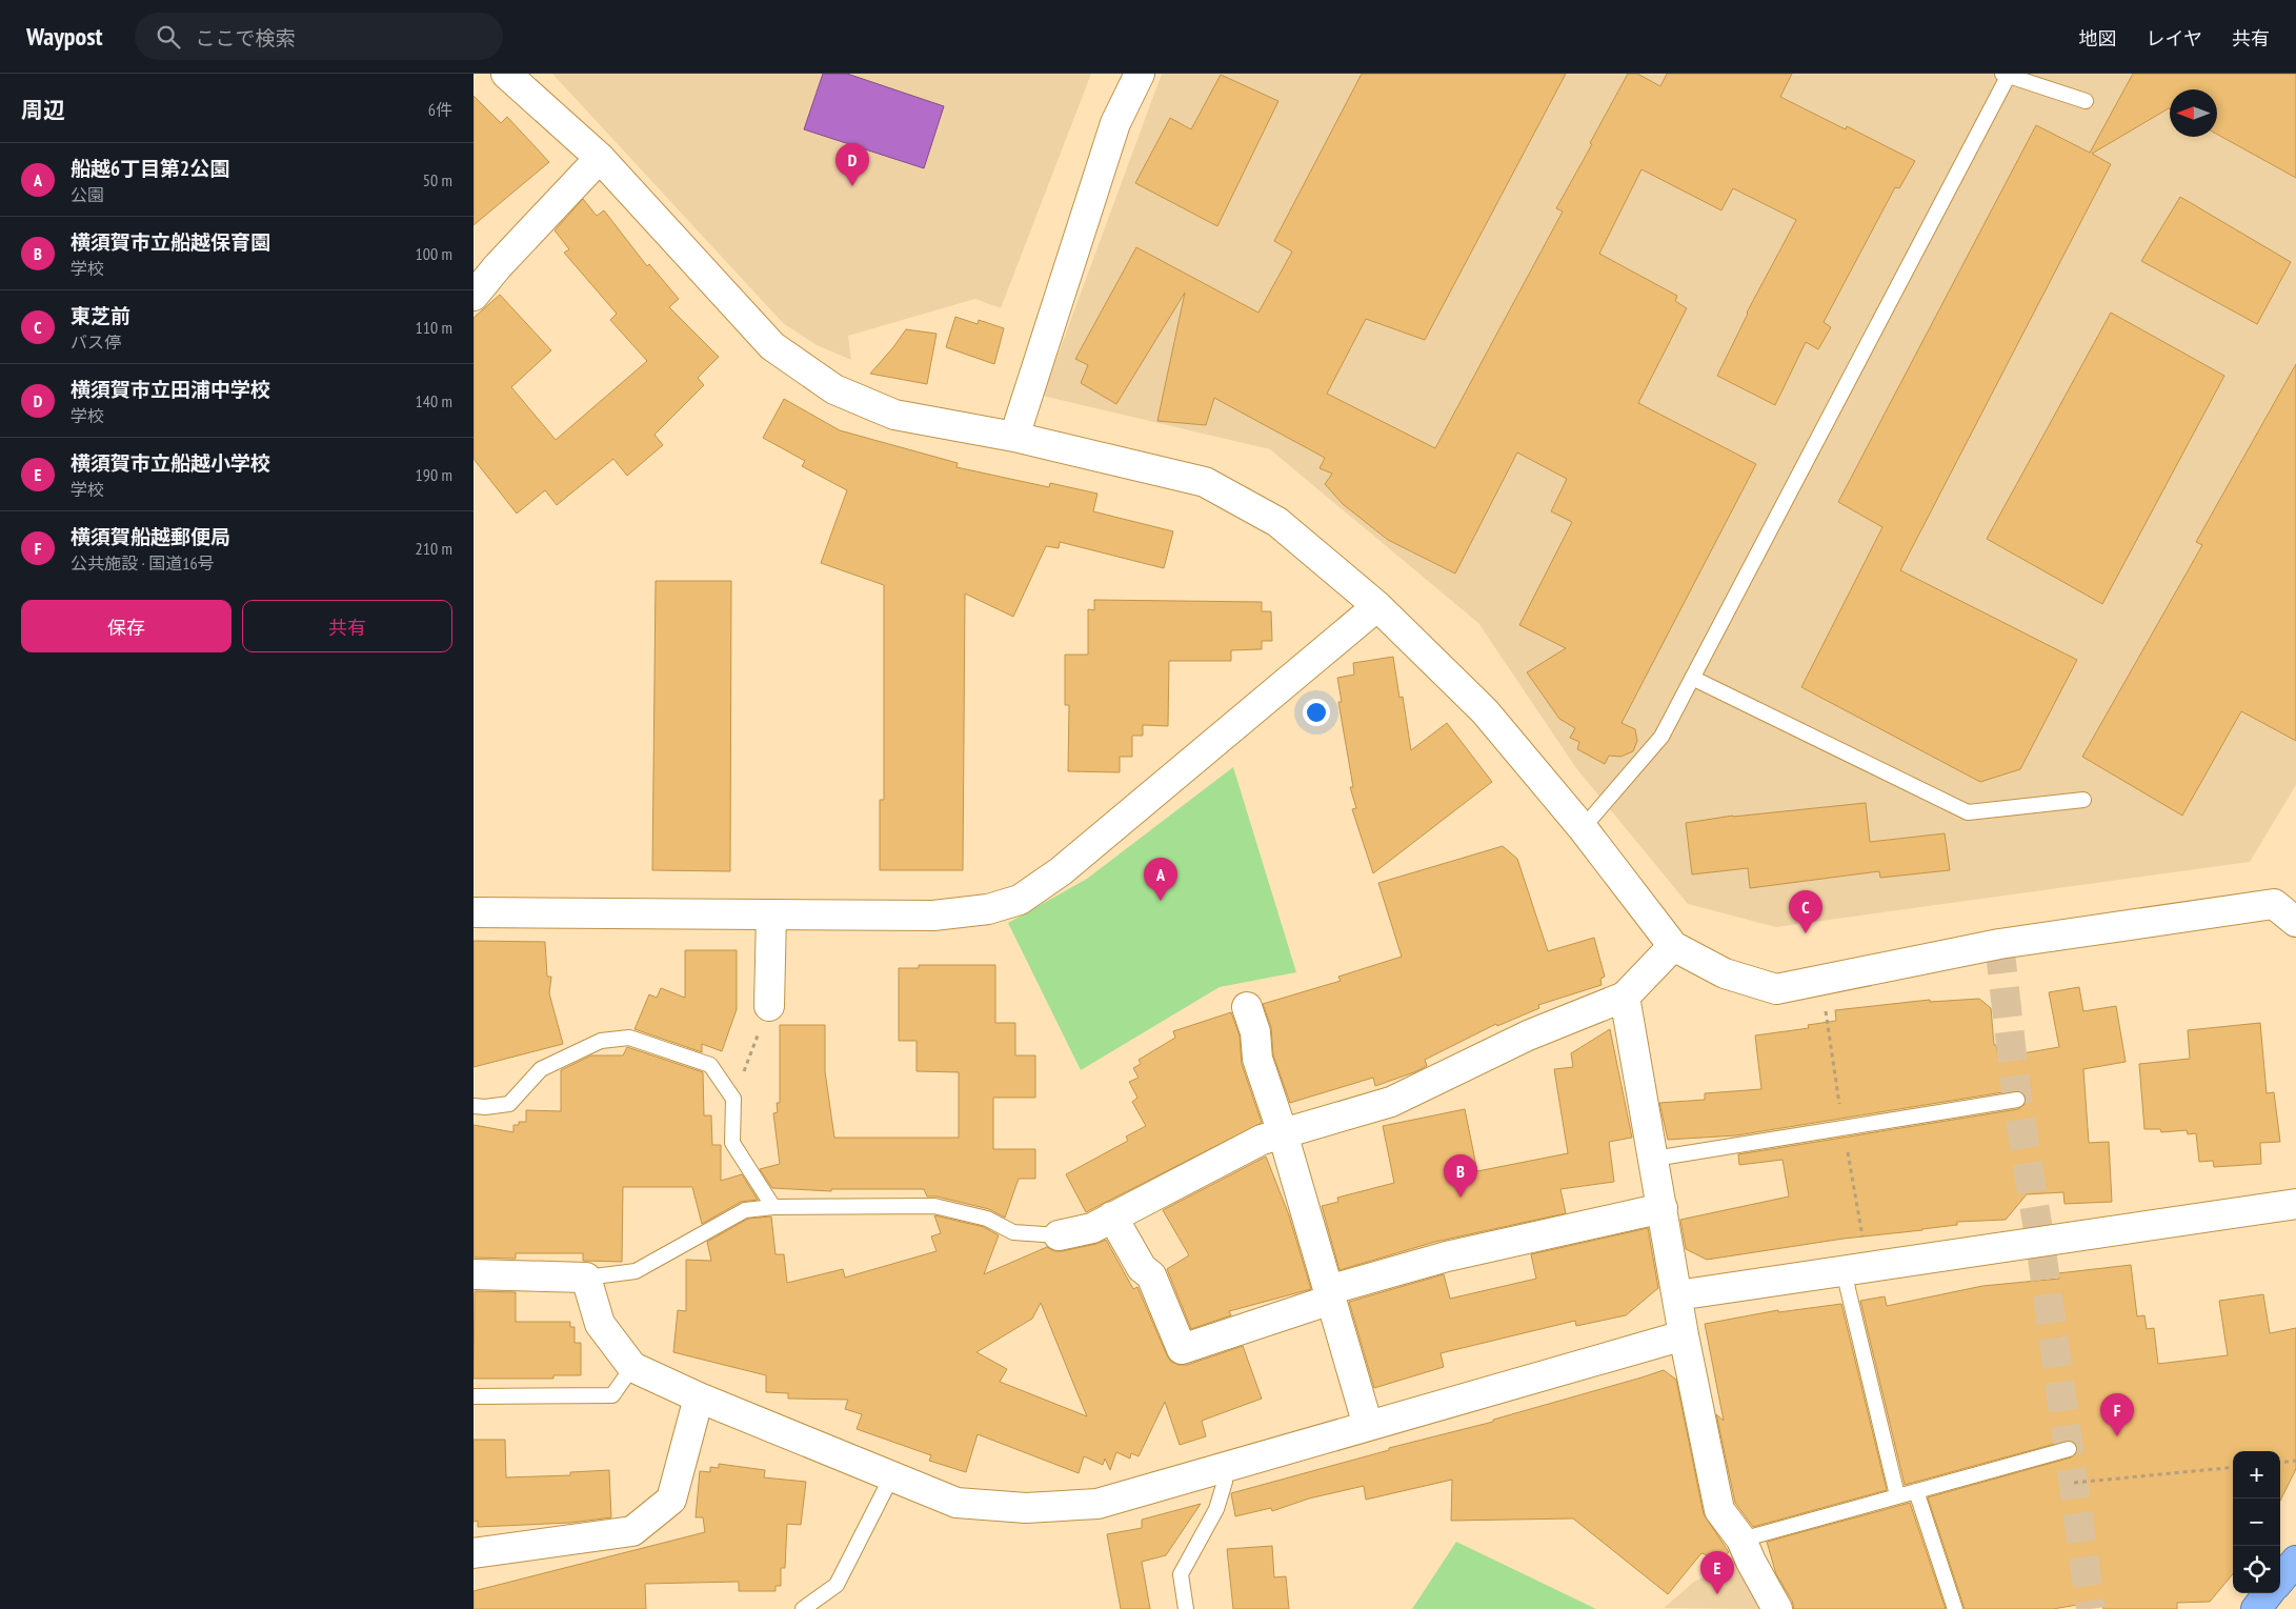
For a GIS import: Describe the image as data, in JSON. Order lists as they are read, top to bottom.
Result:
{
  "north": "left",
  "page": {
    "header": "Waypost",
    "search": "ここで検索",
    "nav": ["地図", "レイヤ", "共有"],
    "heading": ["周辺", "6件"],
    "list": [
      {
        "mark": "A",
        "name": "船越6丁目第2公園",
        "note": "公園",
        "value": "50 m"
      },
      {
        "mark": "B",
        "name": "横須賀市立船越保育園",
        "note": "学校",
        "value": "100 m"
      },
      {
        "mark": "C",
        "name": "東芝前",
        "note": "バス停",
        "value": "110 m"
      },
      {
        "mark": "D",
        "name": "横須賀市立田浦中学校",
        "note": "学校",
        "value": "140 m"
      },
      {
        "mark": "E",
        "name": "横須賀市立船越小学校",
        "note": "学校",
        "value": "190 m"
      },
      {
        "mark": "F",
        "name": "横須賀船越郵便局",
        "note": "公共施設 · 国道16号",
        "value": "210 m"
      }
    ],
    "pins": [
      "D",
      "A",
      "C",
      "B",
      "F",
      "E"
    ],
    "buttons": ["保存", "共有"],
    "map_buttons": ["+", "−"]
  }
}
